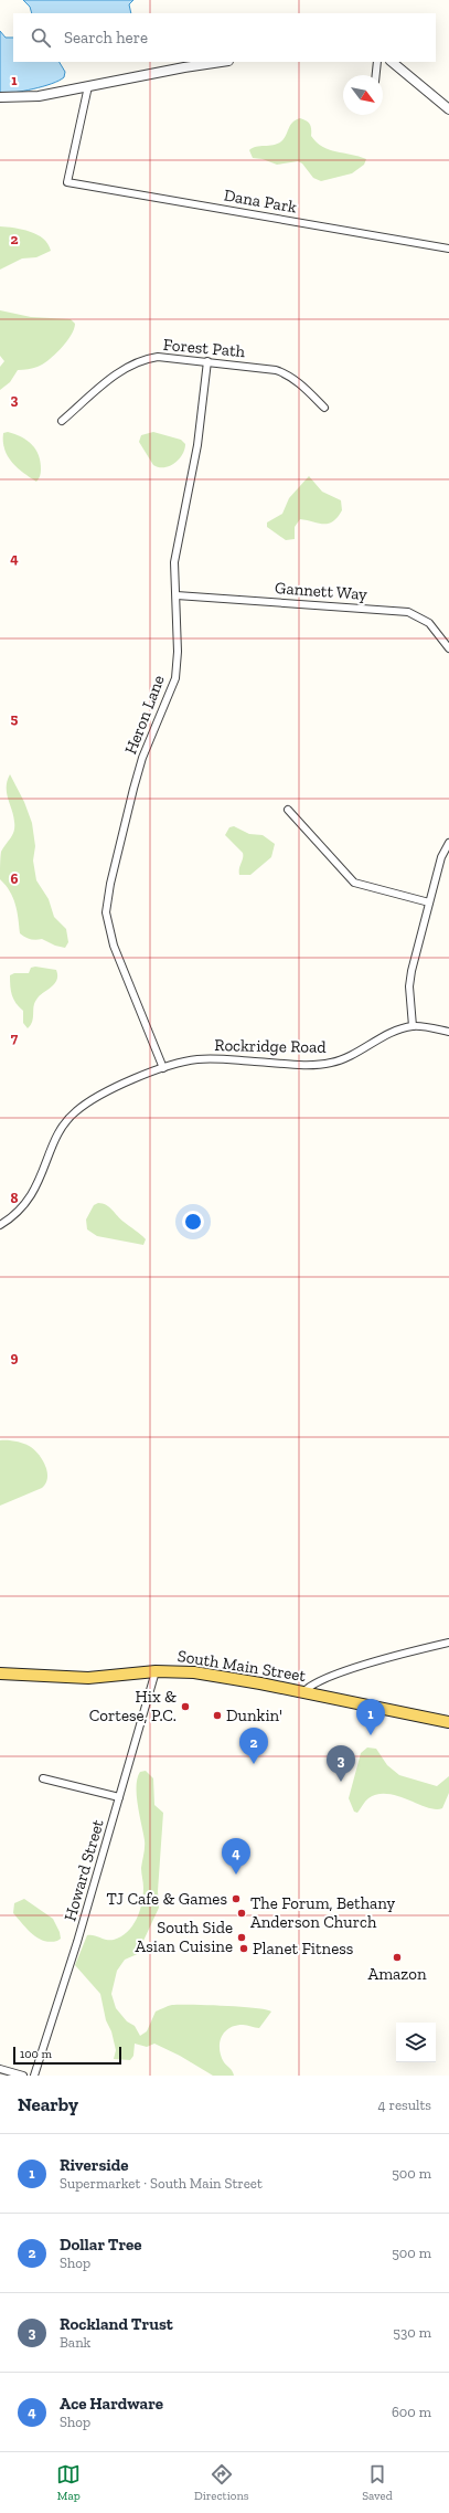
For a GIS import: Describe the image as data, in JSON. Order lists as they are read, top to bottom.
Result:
{
  "streets": {
    "main road": ["South Main Street"],
    "street": [
      "Dana Park",
      "Forest Path",
      "Gannett Way",
      "Heron Lane",
      "Rockridge Road",
      "Howard Street"
    ]
  },
  "crossings": [
    ["Forest Path", "Heron Lane"],
    ["Gannett Way", "Heron Lane"],
    ["Heron Lane", "Rockridge Road"],
    ["South Main Street", "Howard Street"]
  ],
  "places": [
    "Hix & Cortese, P.C.",
    "Dunkin'",
    "TJ Cafe & Games",
    "The Forum, Bethany Anderson Church",
    "South Side Asian Cuisine",
    "Planet Fitness",
    "Amazon"
  ],
  "scale_bar": "100 m",
  "north": "bottom right",
  "page": {
    "search": "Search here",
    "pins": [
      "1",
      "2",
      "3",
      "4"
    ],
    "scale": "100 m",
    "heading": ["Nearby", "4 results"],
    "list": [
      {
        "mark": "1",
        "name": "Riverside",
        "note": "Supermarket · South Main Street",
        "value": "500 m"
      },
      {
        "mark": "2",
        "name": "Dollar Tree",
        "note": "Shop",
        "value": "500 m"
      },
      {
        "mark": "3",
        "name": "Rockland Trust",
        "note": "Bank",
        "value": "530 m"
      },
      {
        "mark": "4",
        "name": "Ace Hardware",
        "note": "Shop",
        "value": "600 m"
      }
    ],
    "nav": ["Map", "Directions", "Saved"]
  },
  "grid": {
    "rows": [
      "1",
      "2",
      "3",
      "4",
      "5",
      "6",
      "7",
      "8",
      "9"
    ]
  }
}
